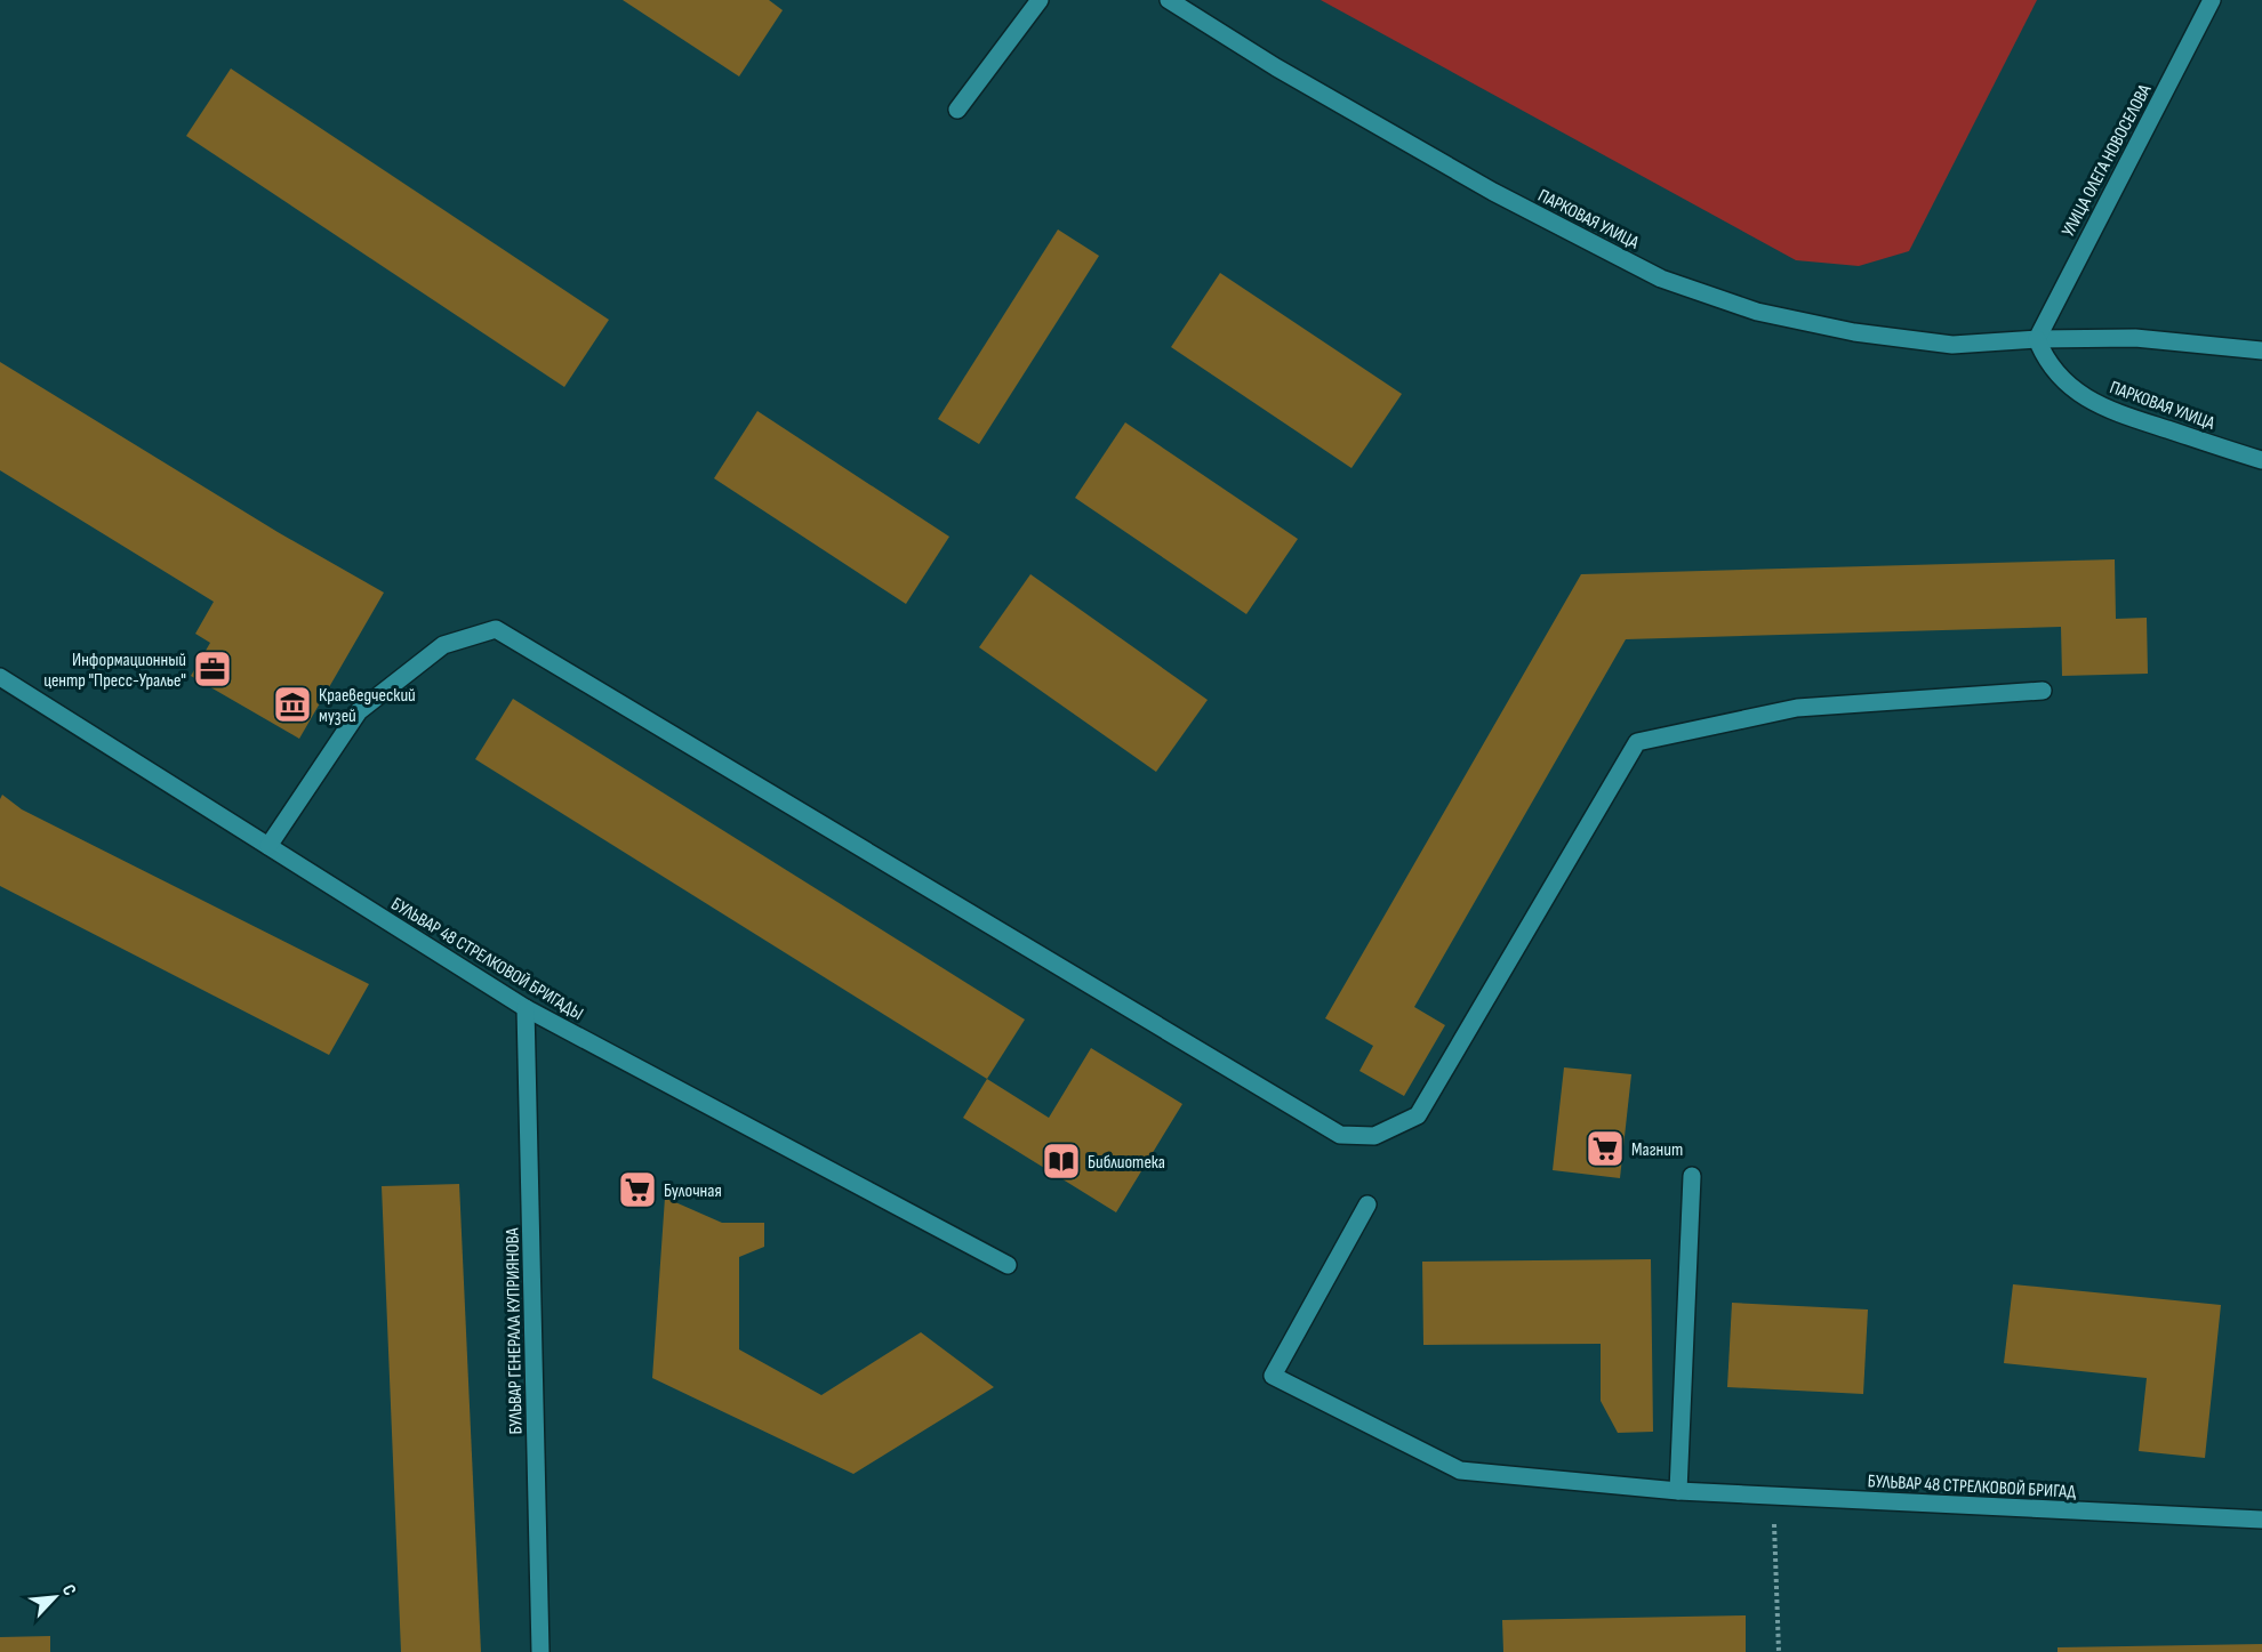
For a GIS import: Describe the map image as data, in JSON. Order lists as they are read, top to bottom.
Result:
{
  "streets": {
    "street": [
      "УЛИЦА ОЛЕГА НОВОСЕЛОВА",
      "ПАРКОВАЯ УЛИЦА",
      "БУЛЬВАР 48 СТРЕЛКОВОЙ БРИГАДЫ",
      "БУЛЬВАР ГЕНЕРАЛА КУПРИЯНОВА",
      "БУЛЬВАР 48 СТРЕЛКОВОЙ БРИГАД"
    ]
  },
  "crossings": [
    ["УЛИЦА ОЛЕГА НОВОСЕЛОВА", "ПАРКОВАЯ УЛИЦА"],
    ["БУЛЬВАР 48 СТРЕЛКОВОЙ БРИГАДЫ", "БУЛЬВАР ГЕНЕРАЛА КУПРИЯНОВА"]
  ],
  "places": {
    "office": ["Информационный центр \"Пресс-Уралье\""],
    "museum": ["Краеведческий музей"],
    "supermarket": ["Магнит", "Булочная"],
    "library": ["Библиотека"]
  },
  "north": "top right"
}
